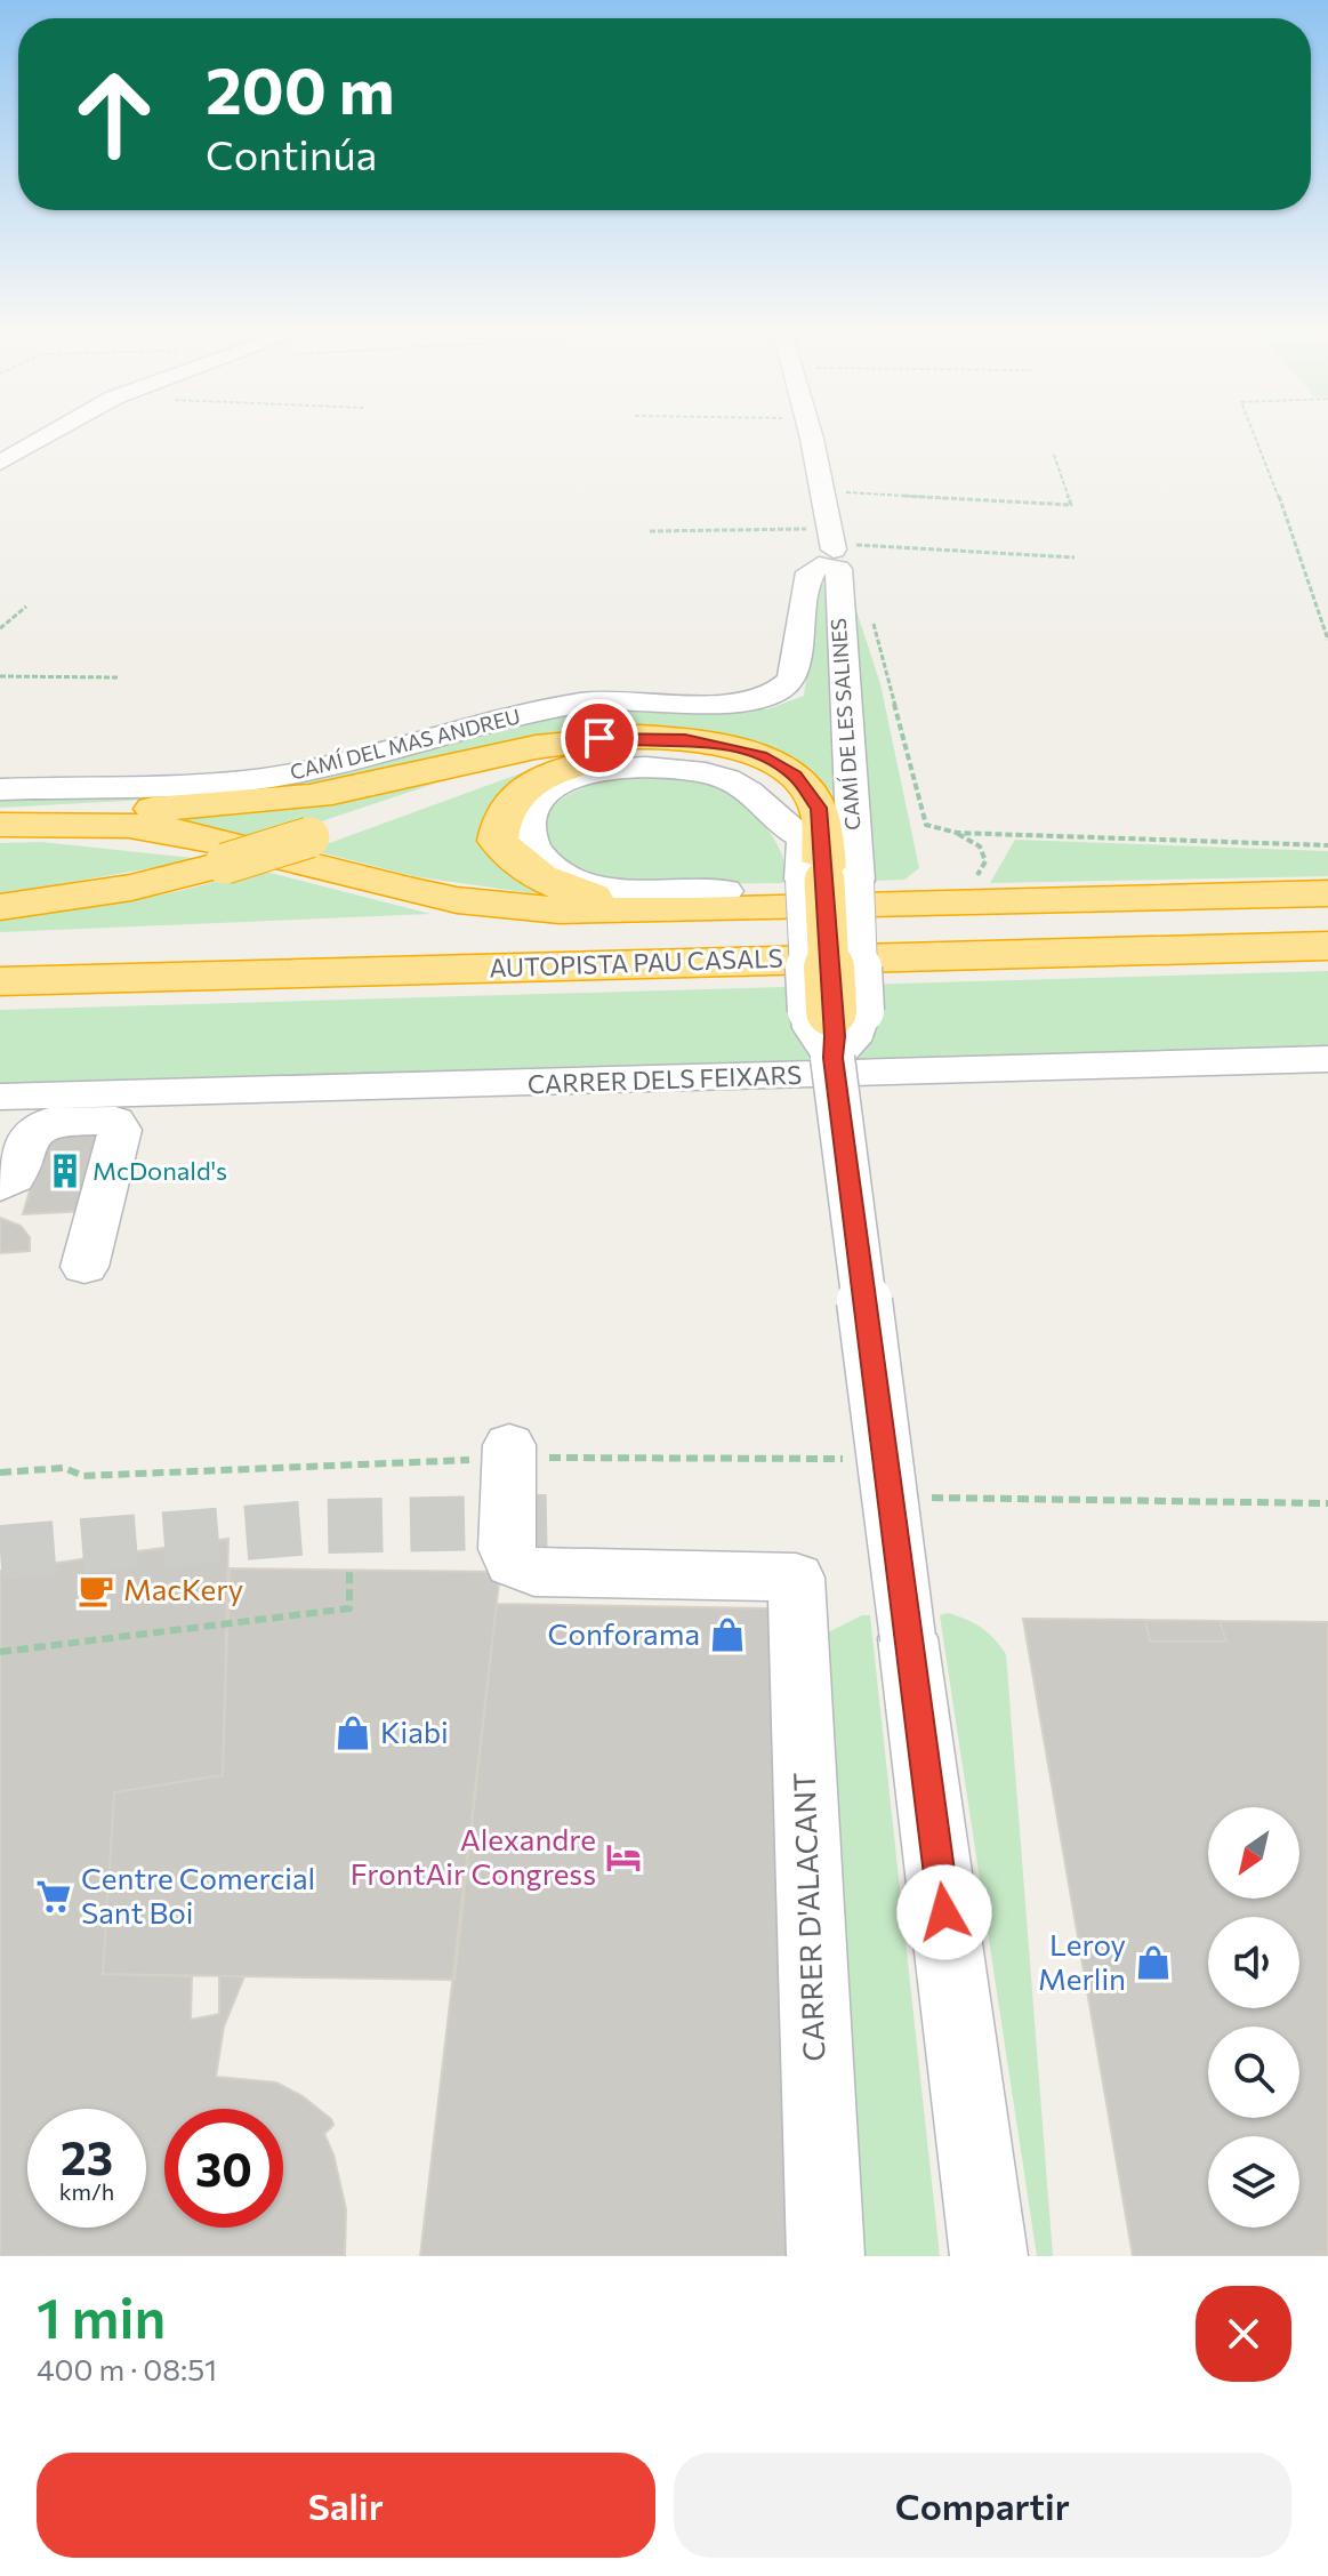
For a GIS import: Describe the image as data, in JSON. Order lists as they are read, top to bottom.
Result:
{
  "streets": {
    "highway": ["AUTOPISTA PAU CASALS"],
    "street": [
      "CAMÍ DE LES SALINES",
      "CAMÍ DEL MAS ANDREU",
      "CARRER DELS FEIXARS",
      "CARRER D'ALACANT"
    ]
  },
  "crossings": [
    ["CAMÍ DE LES SALINES", "CAMÍ DEL MAS ANDREU"]
  ],
  "places": {
    "building": ["McDonald's"],
    "cafe": ["MacKery"],
    "shop": ["Conforama", "Kiabi", "Leroy Merlin"],
    "hotel": ["Alexandre FrontAir Congress"],
    "supermarket": ["Centre Comercial Sant Boi"]
  },
  "north": "bottom left",
  "page": {
    "turn": ["200 m", "Continúa"],
    "speed": "23 km/h",
    "limit": "30",
    "heading": ["1 min", "400 m · 08:51"],
    "buttons": ["Salir", "Compartir"]
  }
}
